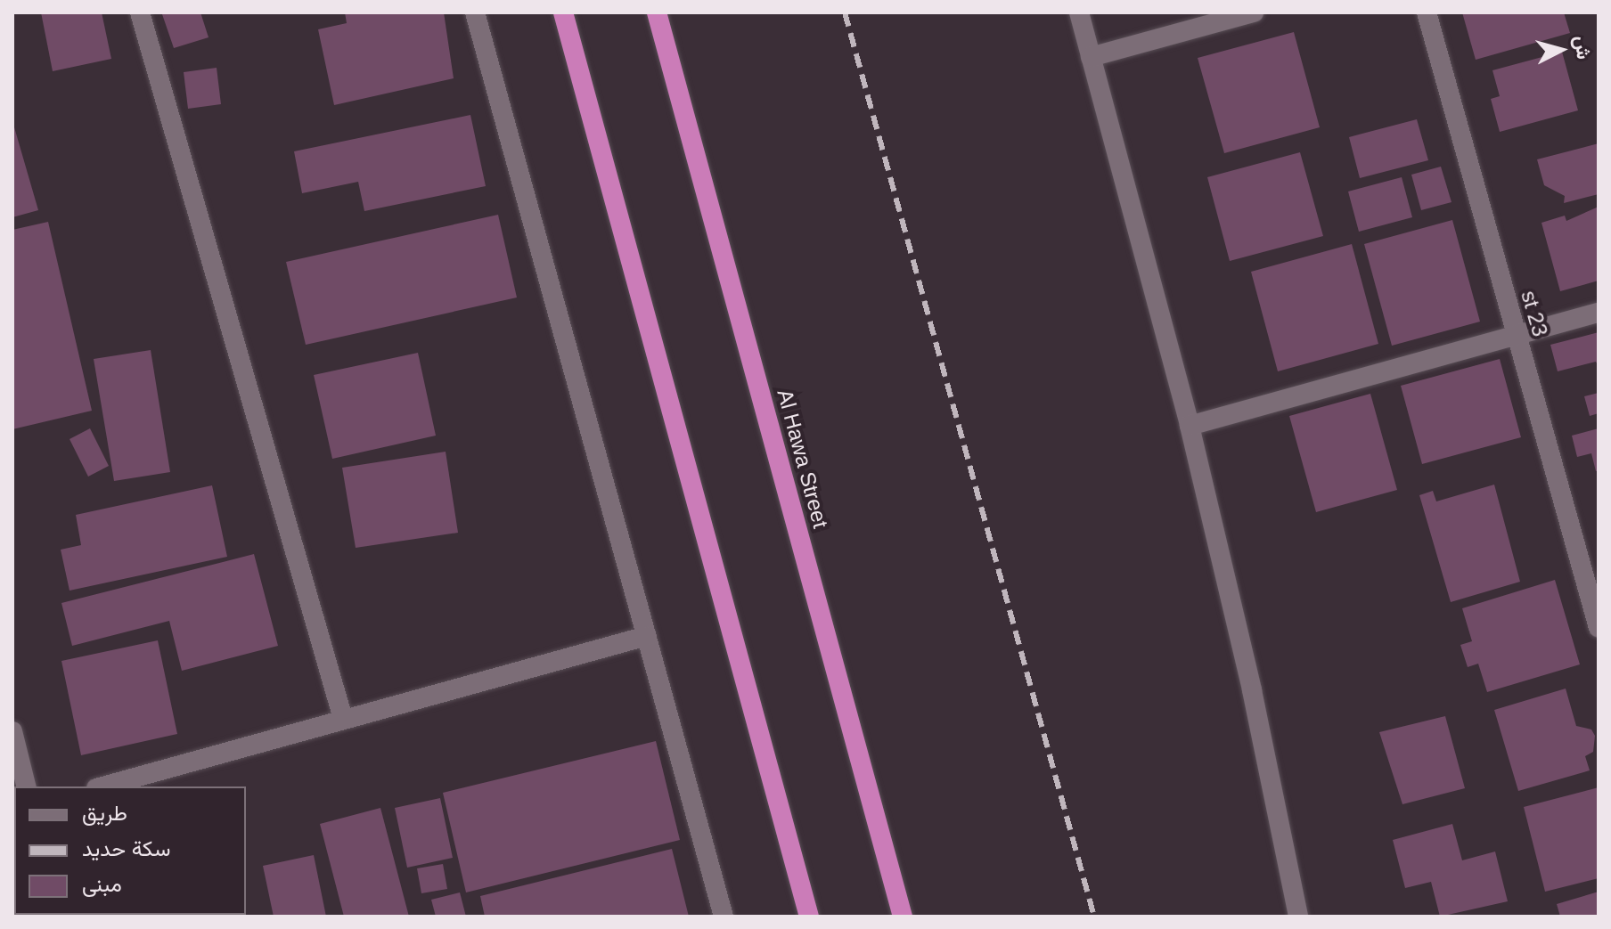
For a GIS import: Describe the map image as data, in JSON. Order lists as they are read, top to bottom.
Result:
{
  "streets": {
    "highway": ["Al Hawa Street"],
    "street": ["st 23"]
  },
  "legend": ["طريق", "سكة حديد", "مبنى"],
  "north": "right"
}
